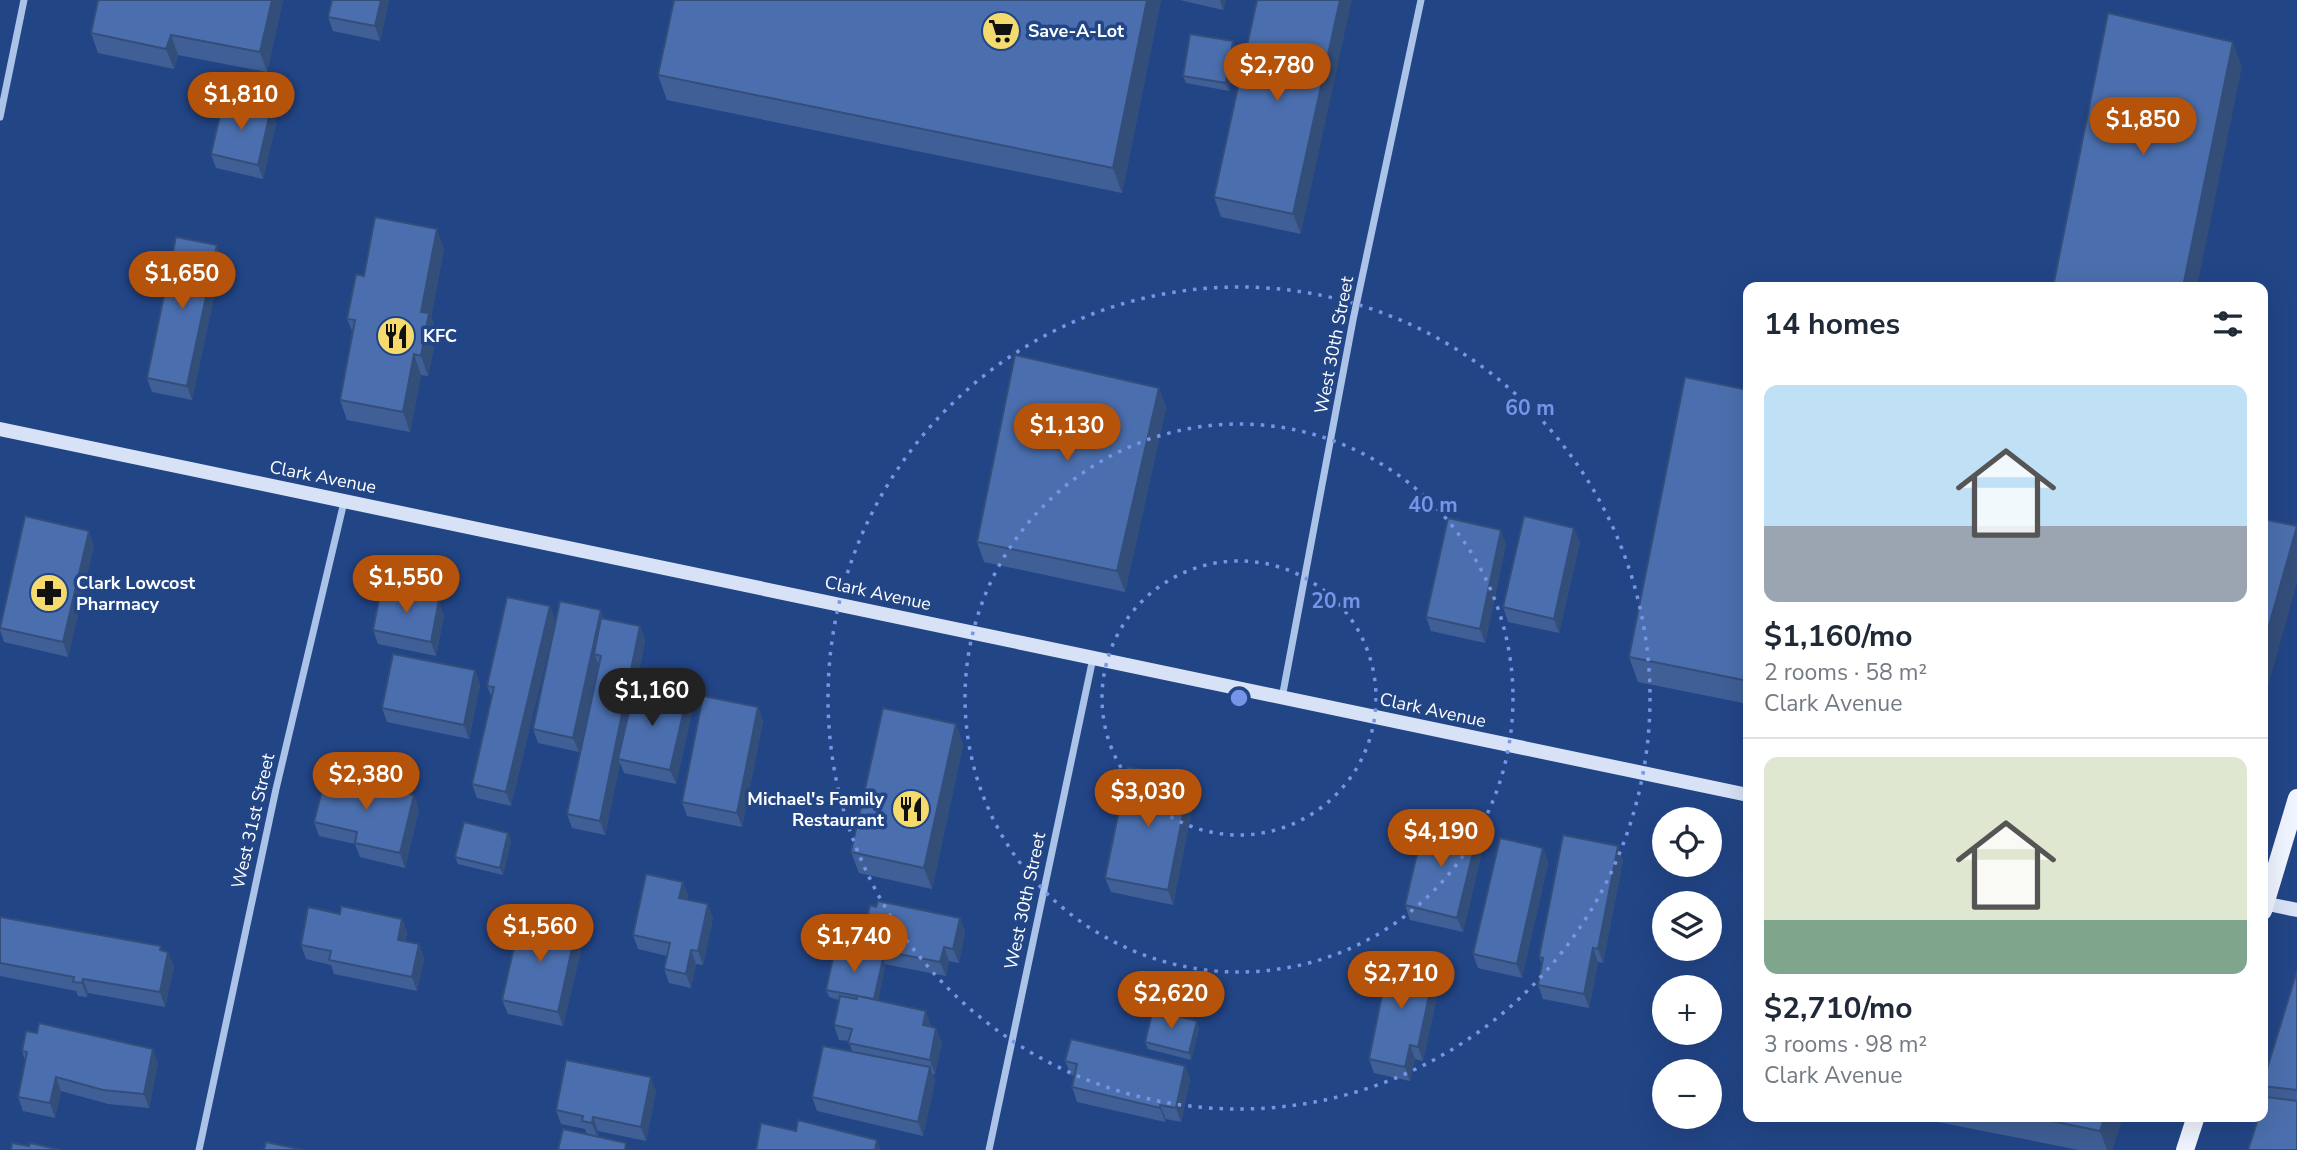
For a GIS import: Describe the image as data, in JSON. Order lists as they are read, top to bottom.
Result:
{
  "streets": {
    "street": ["West 30th Street", "Clark Avenue", "West 31st Street"]
  },
  "crossings": [
    ["West 30th Street", "Clark Avenue"],
    ["Clark Avenue", "West 31st Street"]
  ],
  "places": {
    "supermarket": ["Save-A-Lot"],
    "restaurant": ["KFC", "Michael's Family Restaurant"],
    "pharmacy": ["Clark Lowcost Pharmacy"]
  },
  "page": {
    "price": [
      "$2,780",
      "$1,810",
      "$1,850",
      "$1,650",
      "$1,130",
      "$1,550",
      "$1,160",
      "$2,380",
      "$3,030",
      "$4,190",
      "$1,560",
      "$1,740",
      "$2,710",
      "$2,620"
    ],
    "heading": "14 homes",
    "list": [
      {
        "name": "$1,160/mo",
        "note": "2 rooms · 58 m² · Clark Avenue"
      },
      {
        "name": "$2,710/mo",
        "note": "3 rooms · 98 m² · Clark Avenue"
      }
    ],
    "map_buttons": ["+", "−"]
  },
  "rings": ["60 m", "40 m", "20 m"]
}
